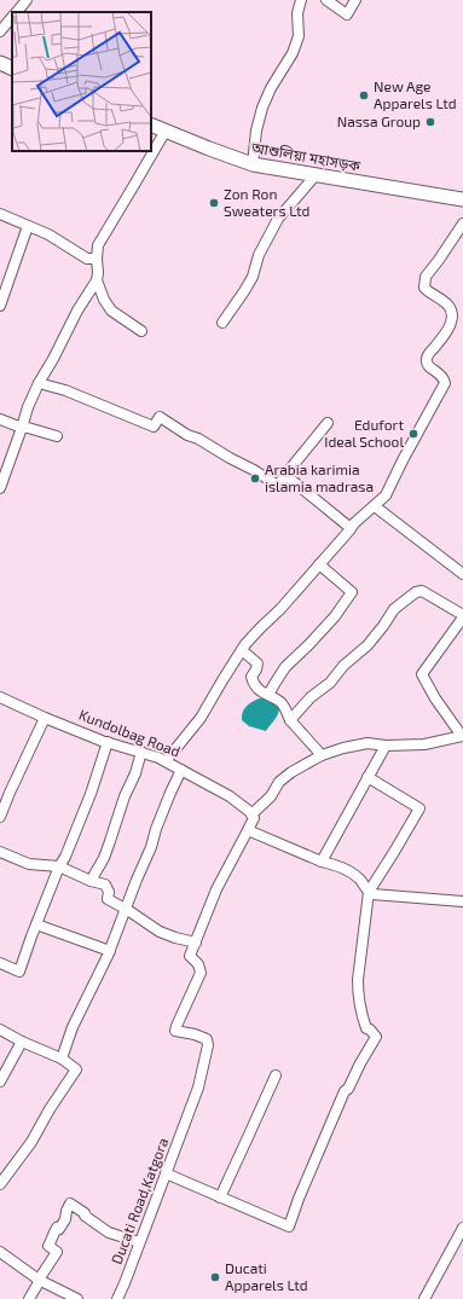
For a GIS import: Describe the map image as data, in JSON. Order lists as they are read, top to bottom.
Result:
{
  "streets": {
    "highway": ["আশুলিয়া মহাসড়ক"],
    "street": ["Kundolbag Road", "Ducati Road,Katgora"]
  },
  "places": [
    "New Age Apparels Ltd",
    "Nassa Group",
    "Zon Ron Sweaters Ltd",
    "Edufort Ideal School",
    "Arabia karimia islamia madrasa",
    "Ducati Apparels Ltd"
  ]
}
